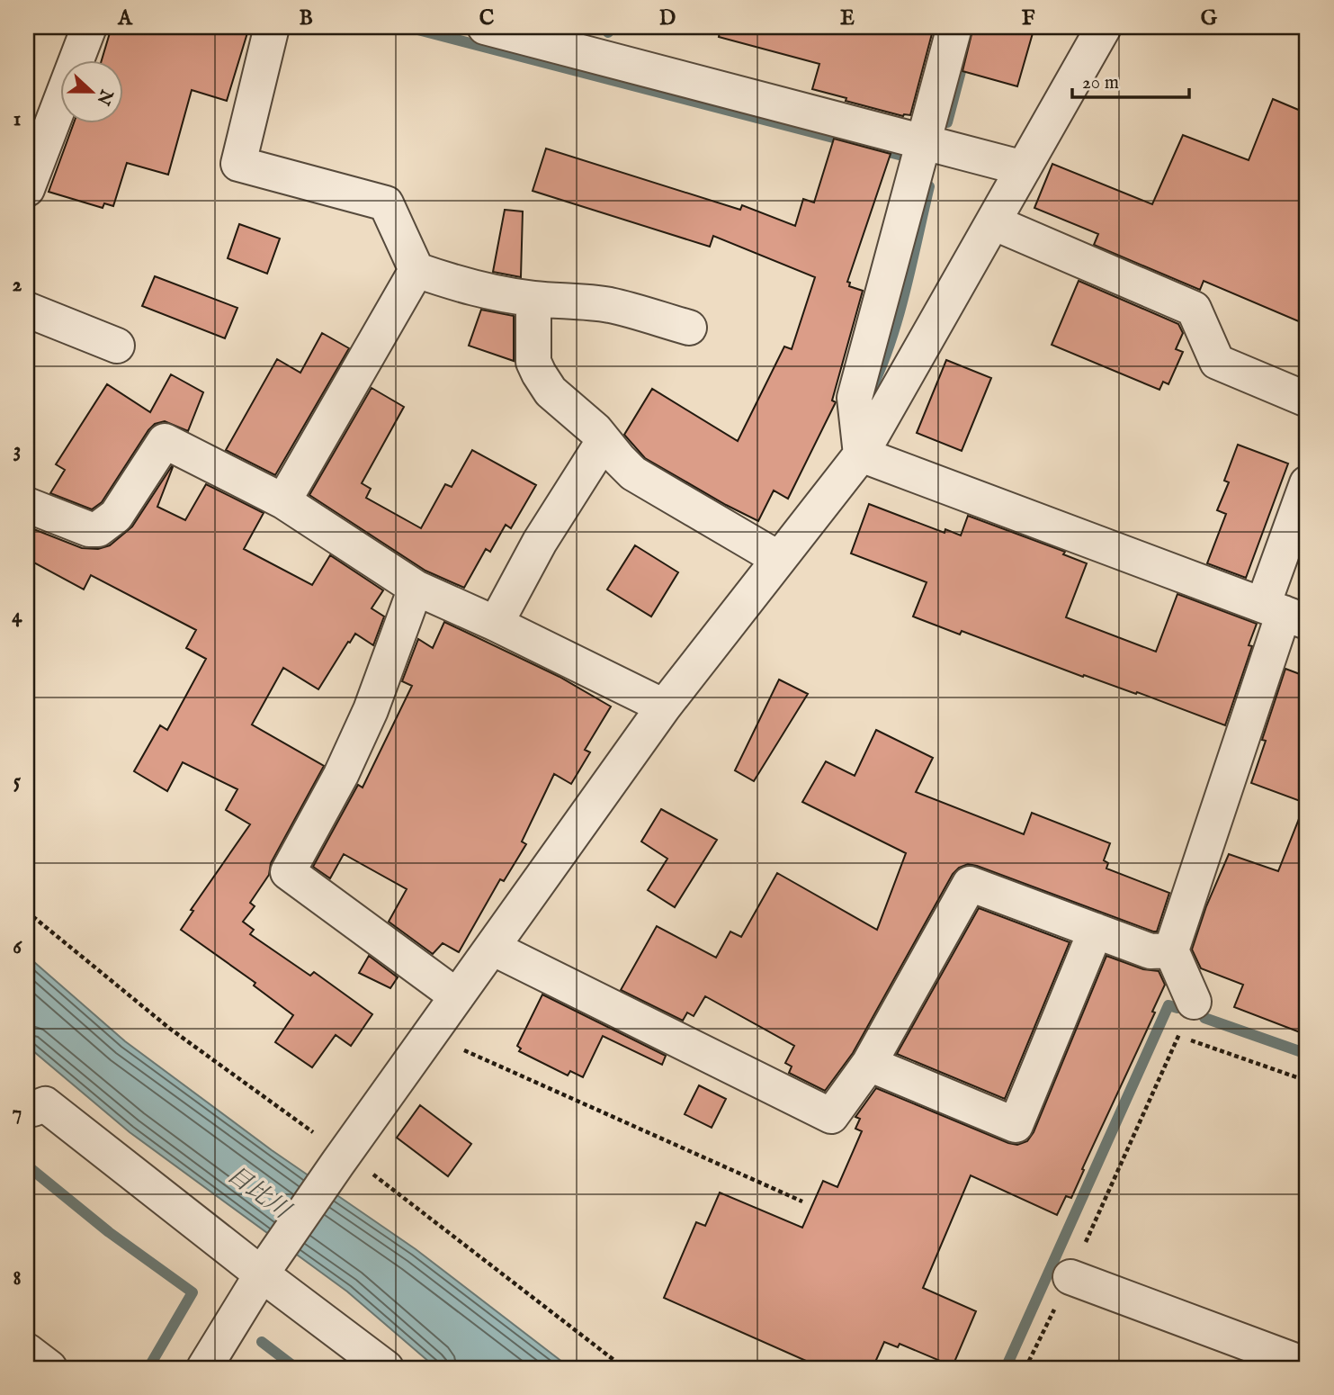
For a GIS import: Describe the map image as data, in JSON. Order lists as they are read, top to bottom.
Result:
{
  "water": ["目比川"],
  "scale_bar": "20 m",
  "north": "right",
  "grid": {
    "columns": [
      "A",
      "B",
      "C",
      "D",
      "E",
      "F",
      "G"
    ],
    "rows": [
      "1",
      "2",
      "3",
      "4",
      "5",
      "6",
      "7",
      "8"
    ]
  }
}
